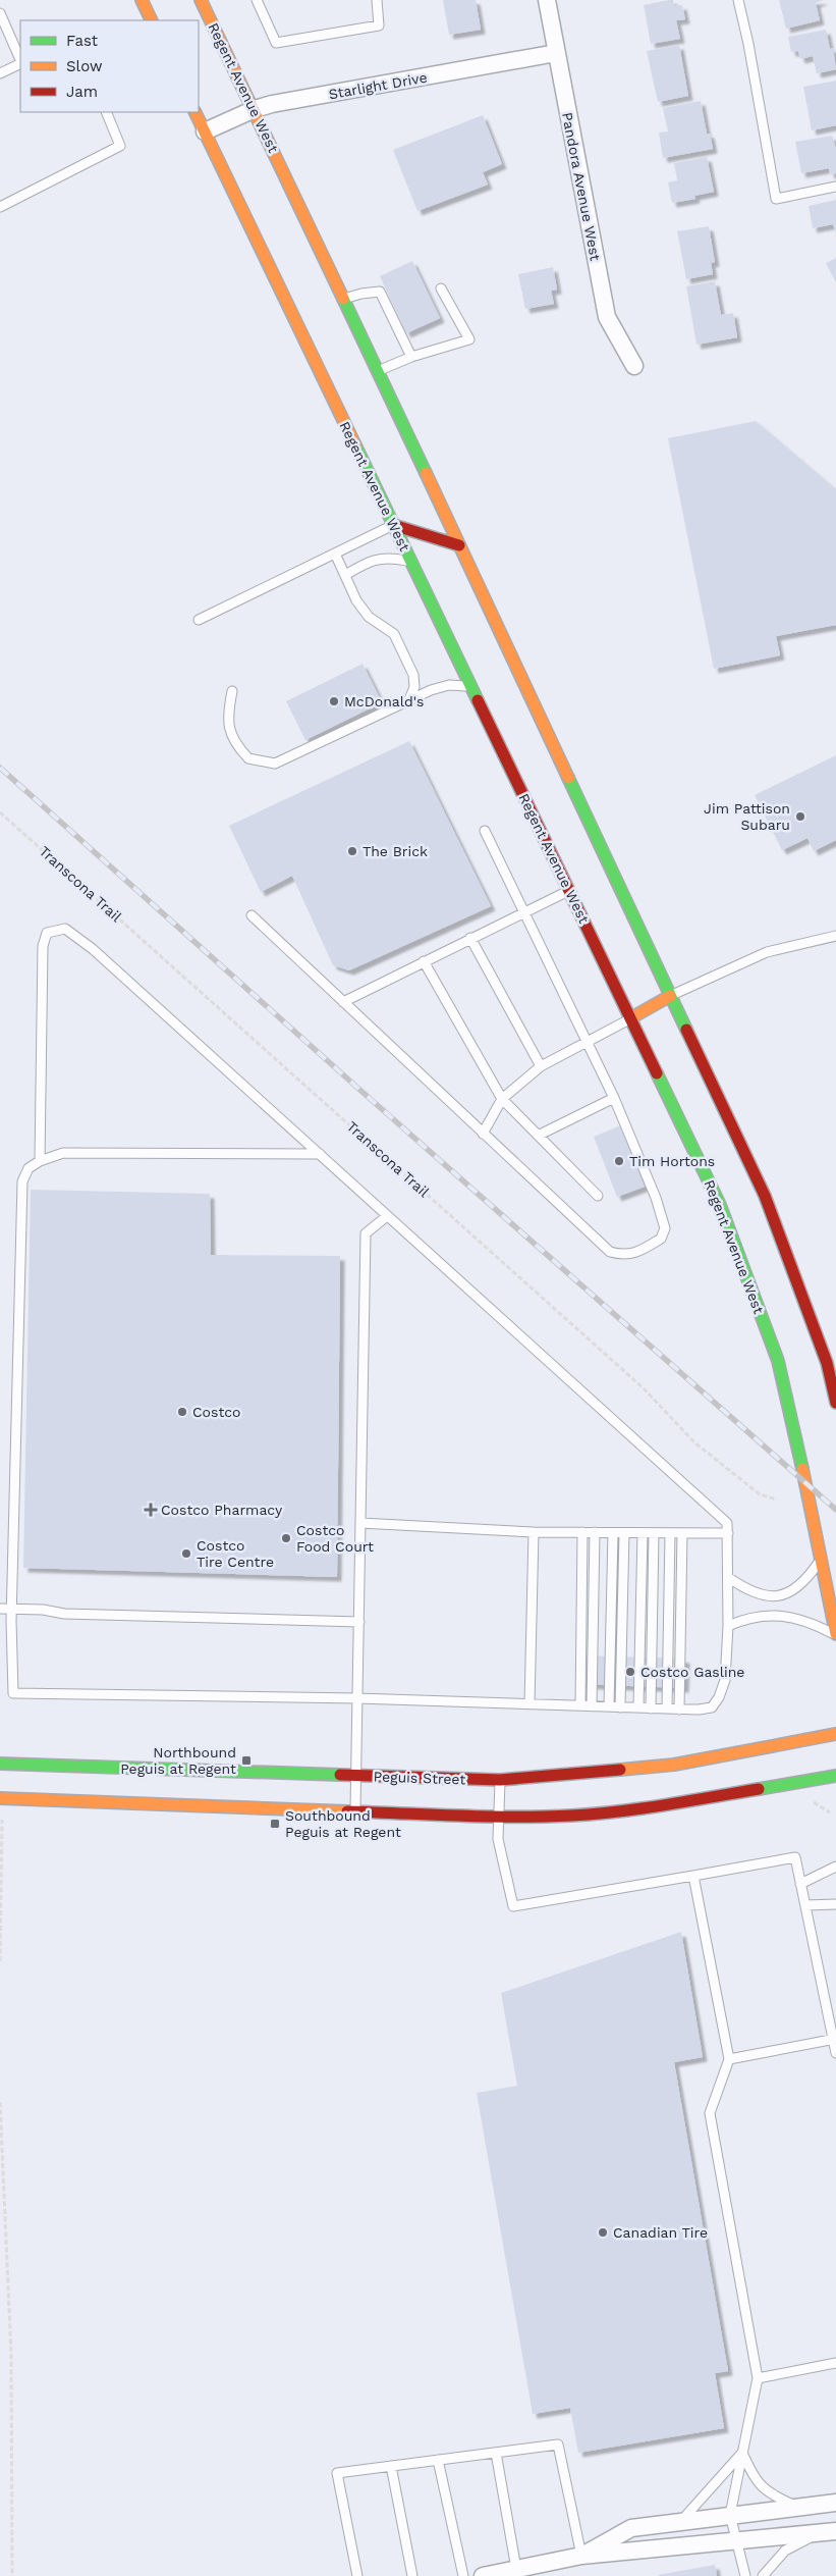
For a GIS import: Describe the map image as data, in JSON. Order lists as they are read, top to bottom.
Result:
{
  "streets": {
    "main road": ["Regent Avenue West", "Peguis Street"],
    "street": ["Starlight Drive", "Pandora Avenue West"],
    "path": ["Transcona Trail"]
  },
  "crossings": [
    ["Starlight Drive", "Regent Avenue West"],
    ["Starlight Drive", "Pandora Avenue West"]
  ],
  "places": {
    "other": [
      "McDonald's",
      "Jim Pattison Subaru",
      "The Brick",
      "Tim Hortons",
      "Costco",
      "Costco Food Court",
      "Costco Tire Centre",
      "Costco Gasline",
      "Canadian Tire"
    ],
    "health": ["Costco Pharmacy"],
    "transit": ["Northbound Peguis at Regent", "Southbound Peguis at Regent"]
  },
  "legend": ["Fast", "Slow", "Jam"]
}
